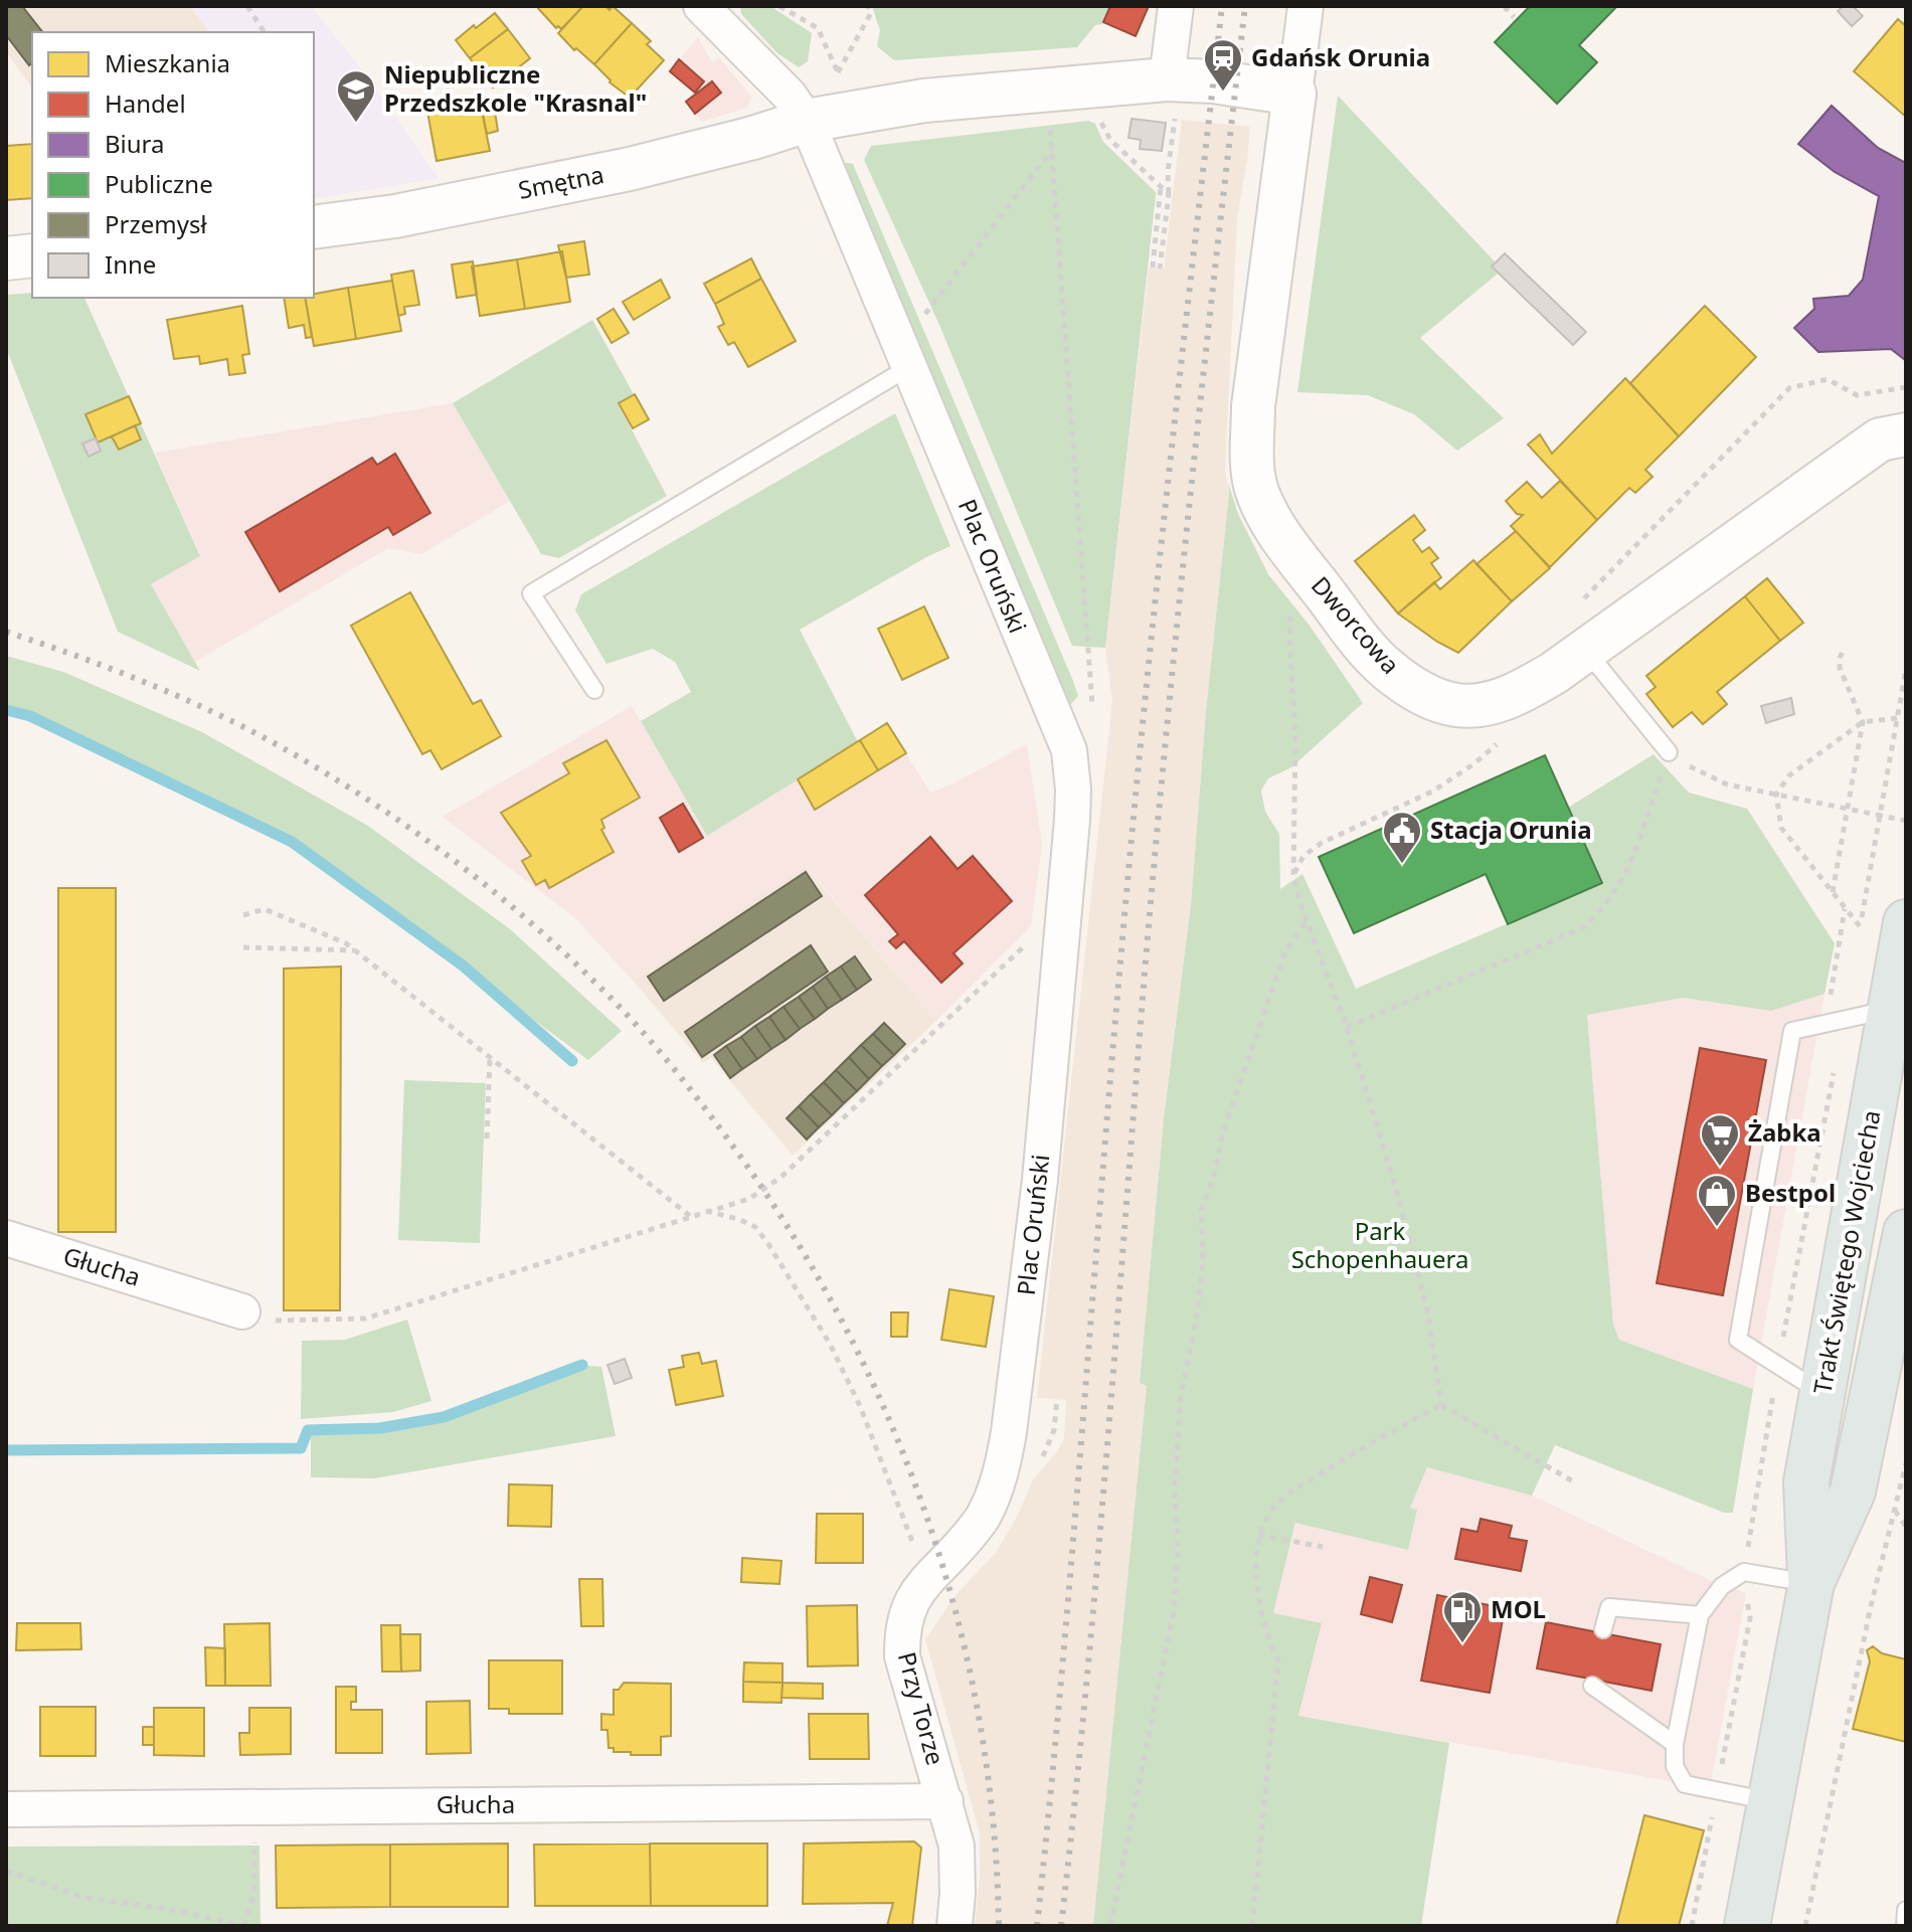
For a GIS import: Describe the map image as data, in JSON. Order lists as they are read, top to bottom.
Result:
{
  "streets": {
    "main road": ["Trakt Świętego Wojciecha"],
    "street": [
      "Smętna",
      "Plac Oruński",
      "Dworcowa",
      "Głucha",
      "Przy Torze"
    ]
  },
  "crossings": [
    ["Smętna", "Plac Oruński"],
    ["Plac Oruński", "Przy Torze"],
    ["Głucha", "Przy Torze"]
  ],
  "parks": ["Park Schopenhauera"],
  "places": {
    "station": ["Gdańsk Orunia"],
    "school or university": ["Niepubliczne Przedszkole \"Krasnal\""],
    "public building": ["Stacja Orunia"],
    "supermarket": ["Żabka"],
    "shop": ["Bestpol"],
    "fuel station": ["MOL"]
  },
  "legend": [
    "Mieszkania",
    "Handel",
    "Biura",
    "Publiczne",
    "Przemysł",
    "Inne"
  ]
}
